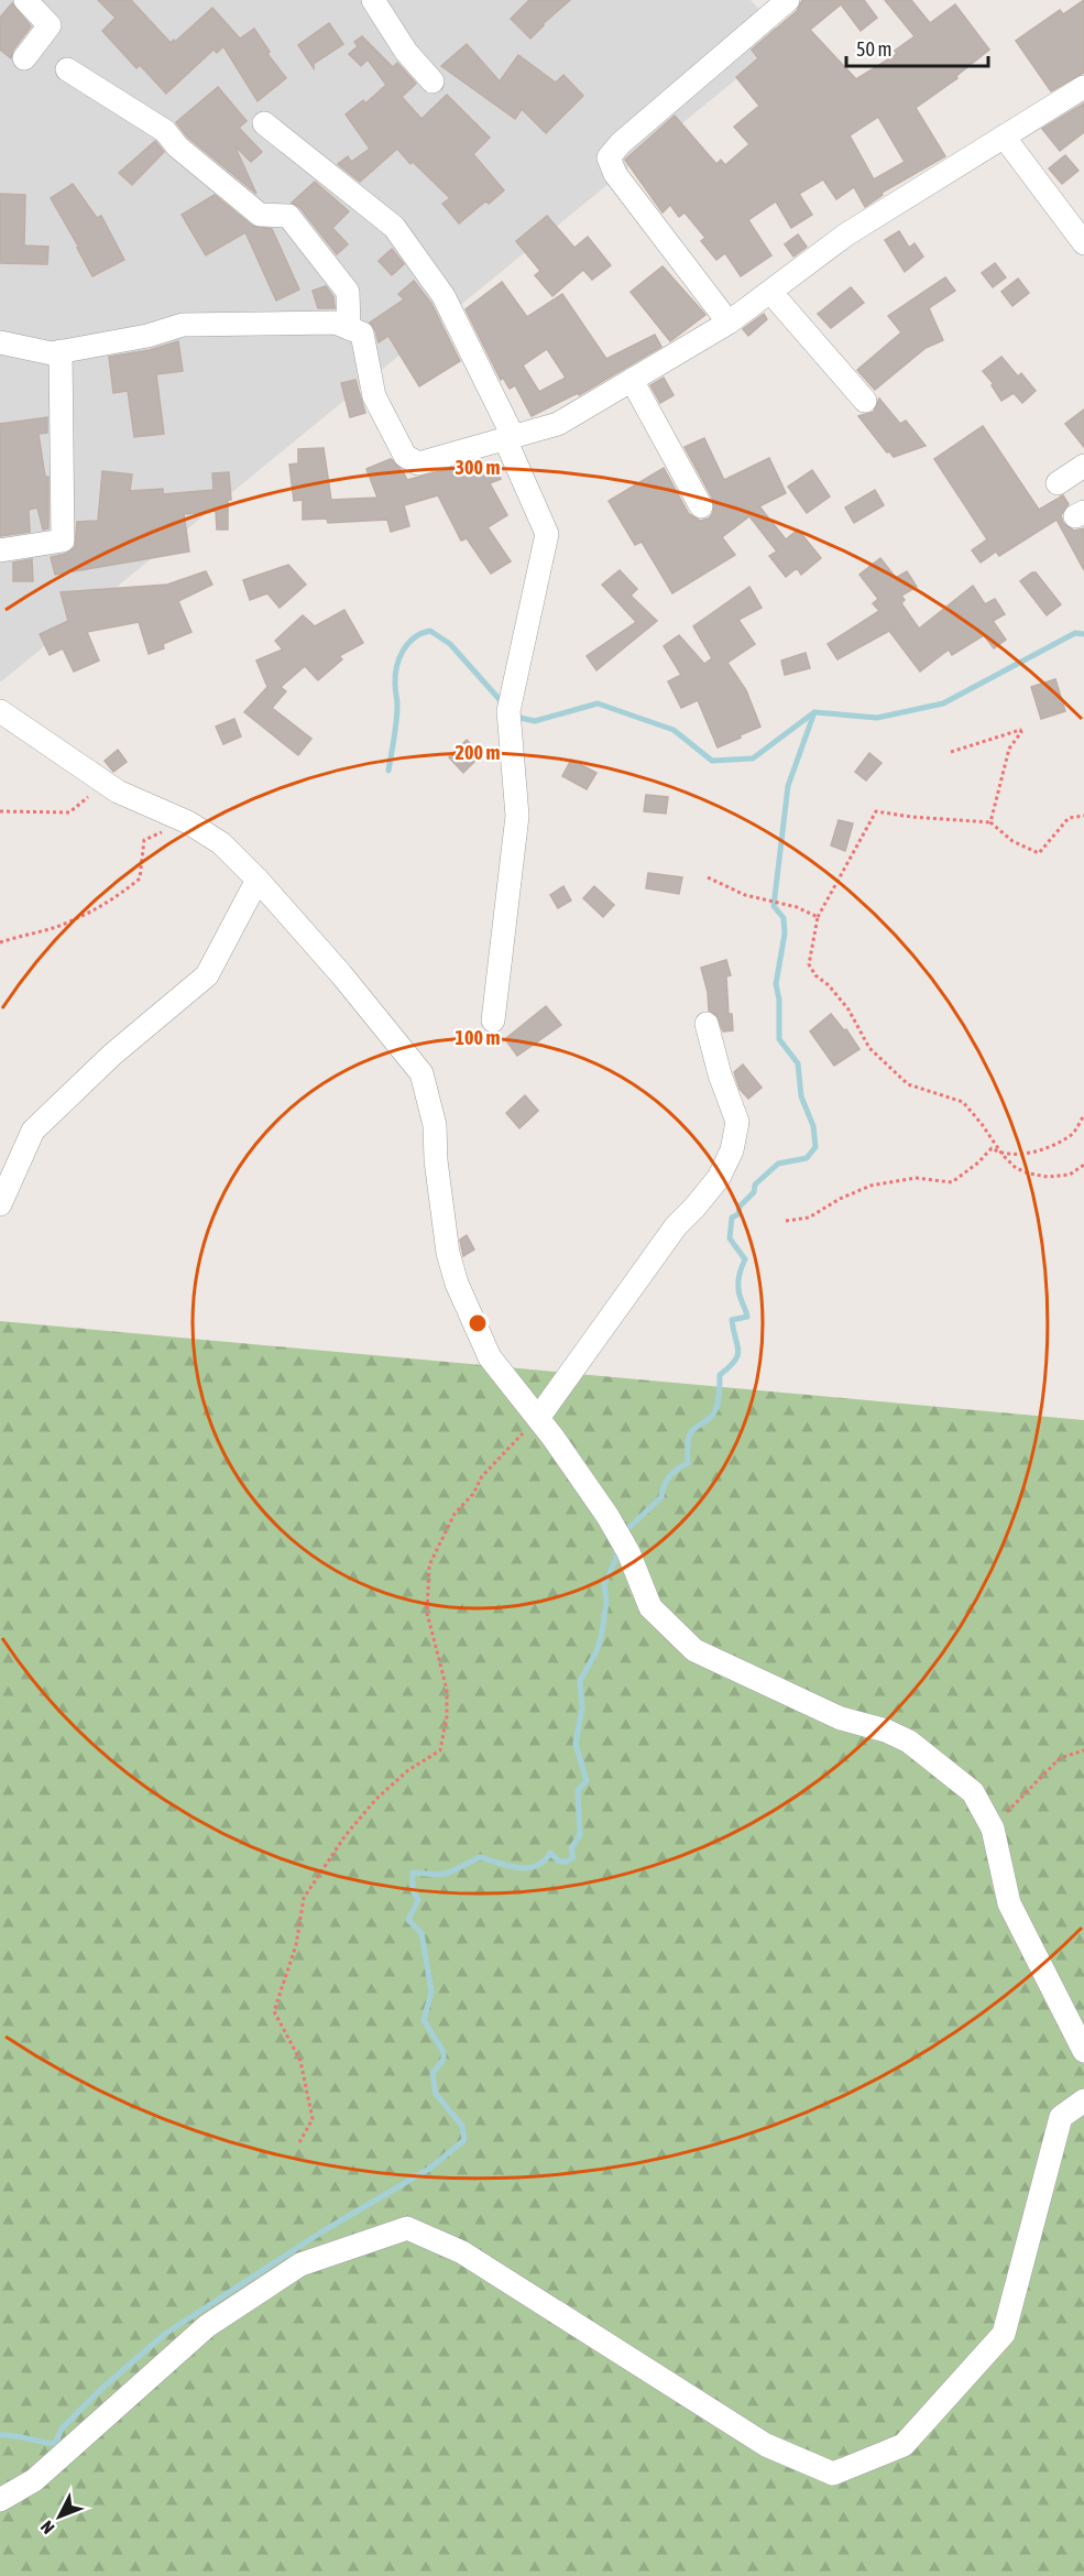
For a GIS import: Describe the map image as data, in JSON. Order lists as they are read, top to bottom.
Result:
{
  "scale_bar": "50 m",
  "north": "bottom left",
  "rings": ["300 m", "200 m", "100 m"]
}
